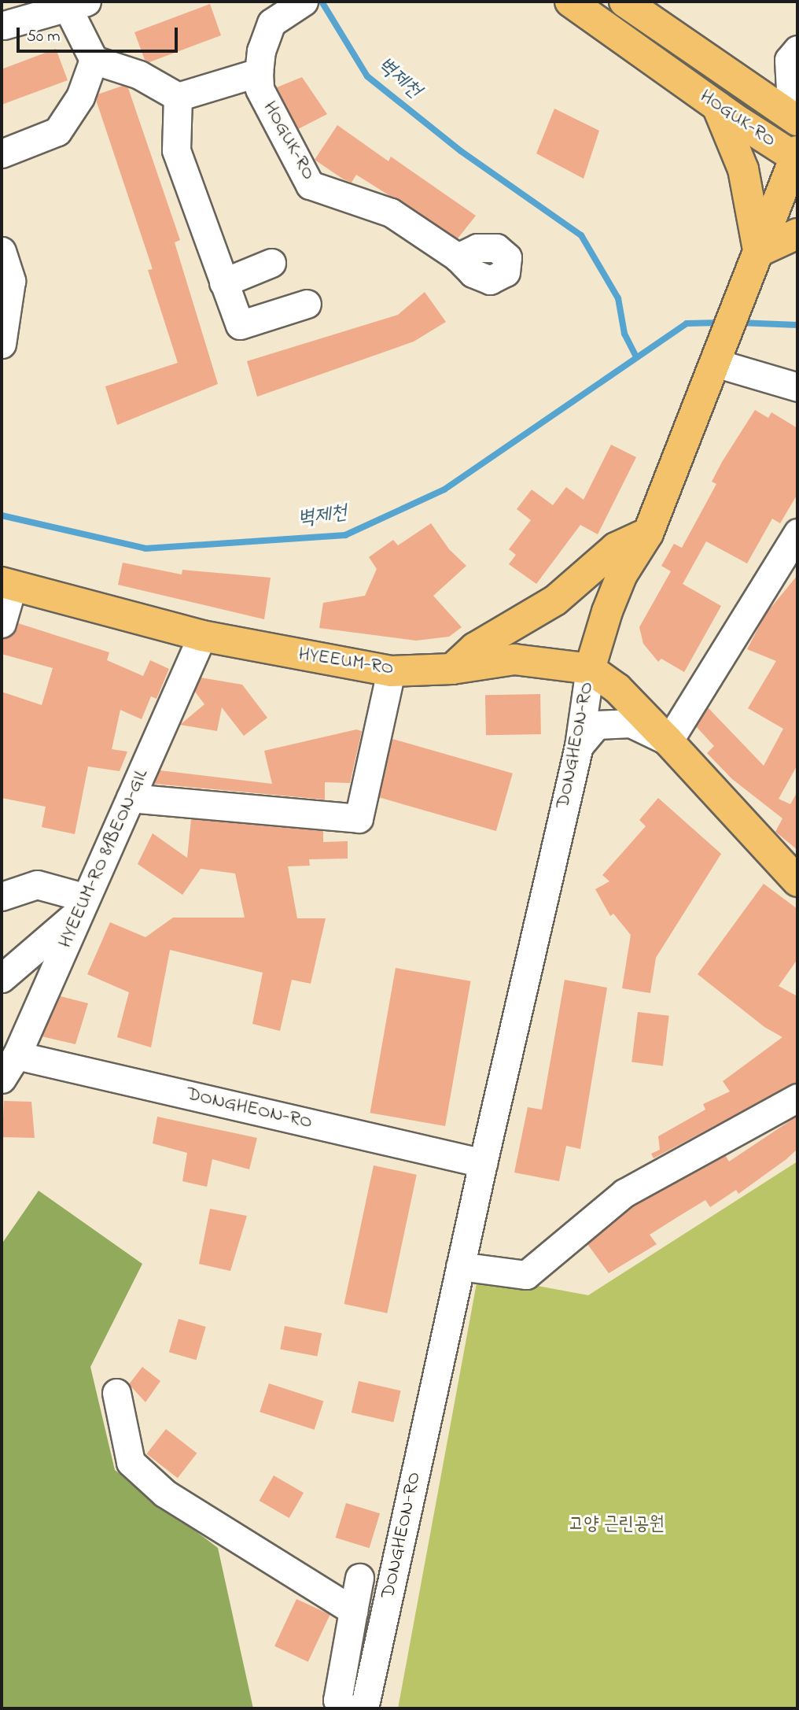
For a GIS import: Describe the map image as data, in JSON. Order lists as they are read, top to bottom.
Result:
{
  "streets": {
    "main road": ["HOGUK-RO", "HYEEUM-RO", "DONGHEON-RO"],
    "street": ["HYEEUM-RO 81BEON-GIL"]
  },
  "crossings": [
    ["HYEEUM-RO", "DONGHEON-RO"],
    ["HYEEUM-RO", "HYEEUM-RO 81BEON-GIL"],
    ["DONGHEON-RO", "HYEEUM-RO 81BEON-GIL"]
  ],
  "water": ["벽제천"],
  "parks": ["고양 근린공원"],
  "scale_bar": "50 m"
}
